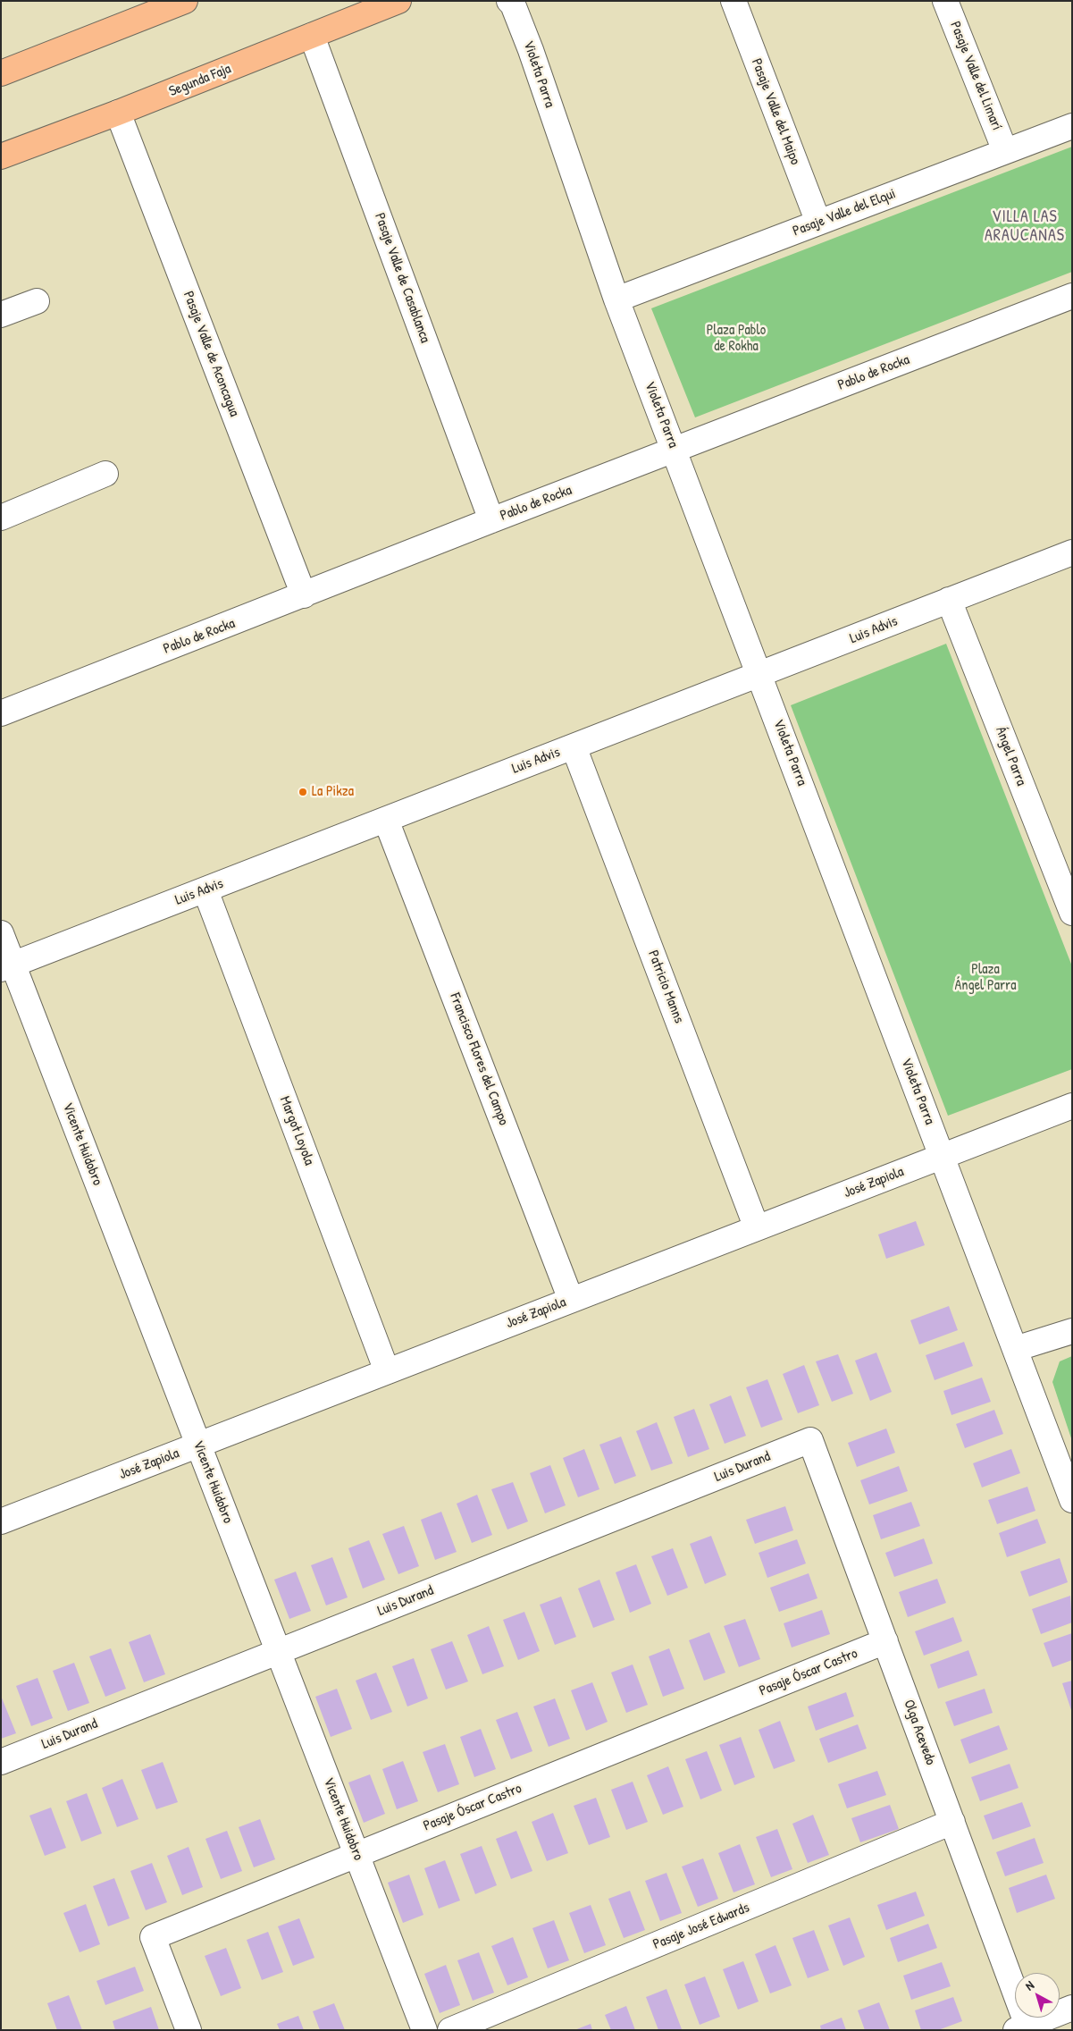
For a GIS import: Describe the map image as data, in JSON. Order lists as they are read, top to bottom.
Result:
{
  "streets": {
    "main road": ["Segunda Faja"],
    "street": [
      "Violeta Parra",
      "Pasaje Valle del Limarí",
      "Pasaje Valle del Maipo",
      "Pasaje Valle del Elqui",
      "Pasaje Valle de Casablanca",
      "Pasaje Valle de Aconcagua",
      "Pablo de Rocka",
      "Luis Advis",
      "Ángel Parra",
      "Patricio Manns",
      "Francisco Flores del Campo",
      "Margot Loyola",
      "Vicente Huidobro",
      "José Zapiola",
      "Luis Durand",
      "Pasaje Óscar Castro",
      "Olga Acevedo",
      "Pasaje José Edwards"
    ]
  },
  "crossings": [
    ["Violeta Parra", "Pasaje Valle del Elqui"],
    ["Violeta Parra", "Pablo de Rocka"],
    ["Violeta Parra", "Luis Advis"],
    ["Violeta Parra", "José Zapiola"],
    ["Pasaje Valle del Limarí", "Pasaje Valle del Elqui"],
    ["Segunda Faja", "Pasaje Valle de Casablanca"],
    ["Segunda Faja", "Pasaje Valle de Aconcagua"],
    ["Pasaje Valle del Maipo", "Pasaje Valle del Elqui"],
    ["Pasaje Valle de Casablanca", "Pablo de Rocka"],
    ["Pasaje Valle de Aconcagua", "Pablo de Rocka"],
    ["Luis Advis", "Ángel Parra"],
    ["Luis Advis", "Patricio Manns"],
    ["Luis Advis", "Francisco Flores del Campo"],
    ["Luis Advis", "Margot Loyola"],
    ["Luis Advis", "Vicente Huidobro"],
    ["Patricio Manns", "José Zapiola"],
    ["Francisco Flores del Campo", "José Zapiola"],
    ["Margot Loyola", "José Zapiola"],
    ["Vicente Huidobro", "José Zapiola"],
    ["Vicente Huidobro", "Luis Durand"],
    ["Vicente Huidobro", "Pasaje Óscar Castro"],
    ["Luis Durand", "Olga Acevedo"],
    ["Pasaje Óscar Castro", "Olga Acevedo"],
    ["Olga Acevedo", "Pasaje José Edwards"]
  ],
  "districts": ["VILLA LAS ARAUCANAS"],
  "parks": ["Plaza Pablo de Rokha", "Plaza Ángel Parra"],
  "places": ["La Pikza"],
  "north": "top left"
}
